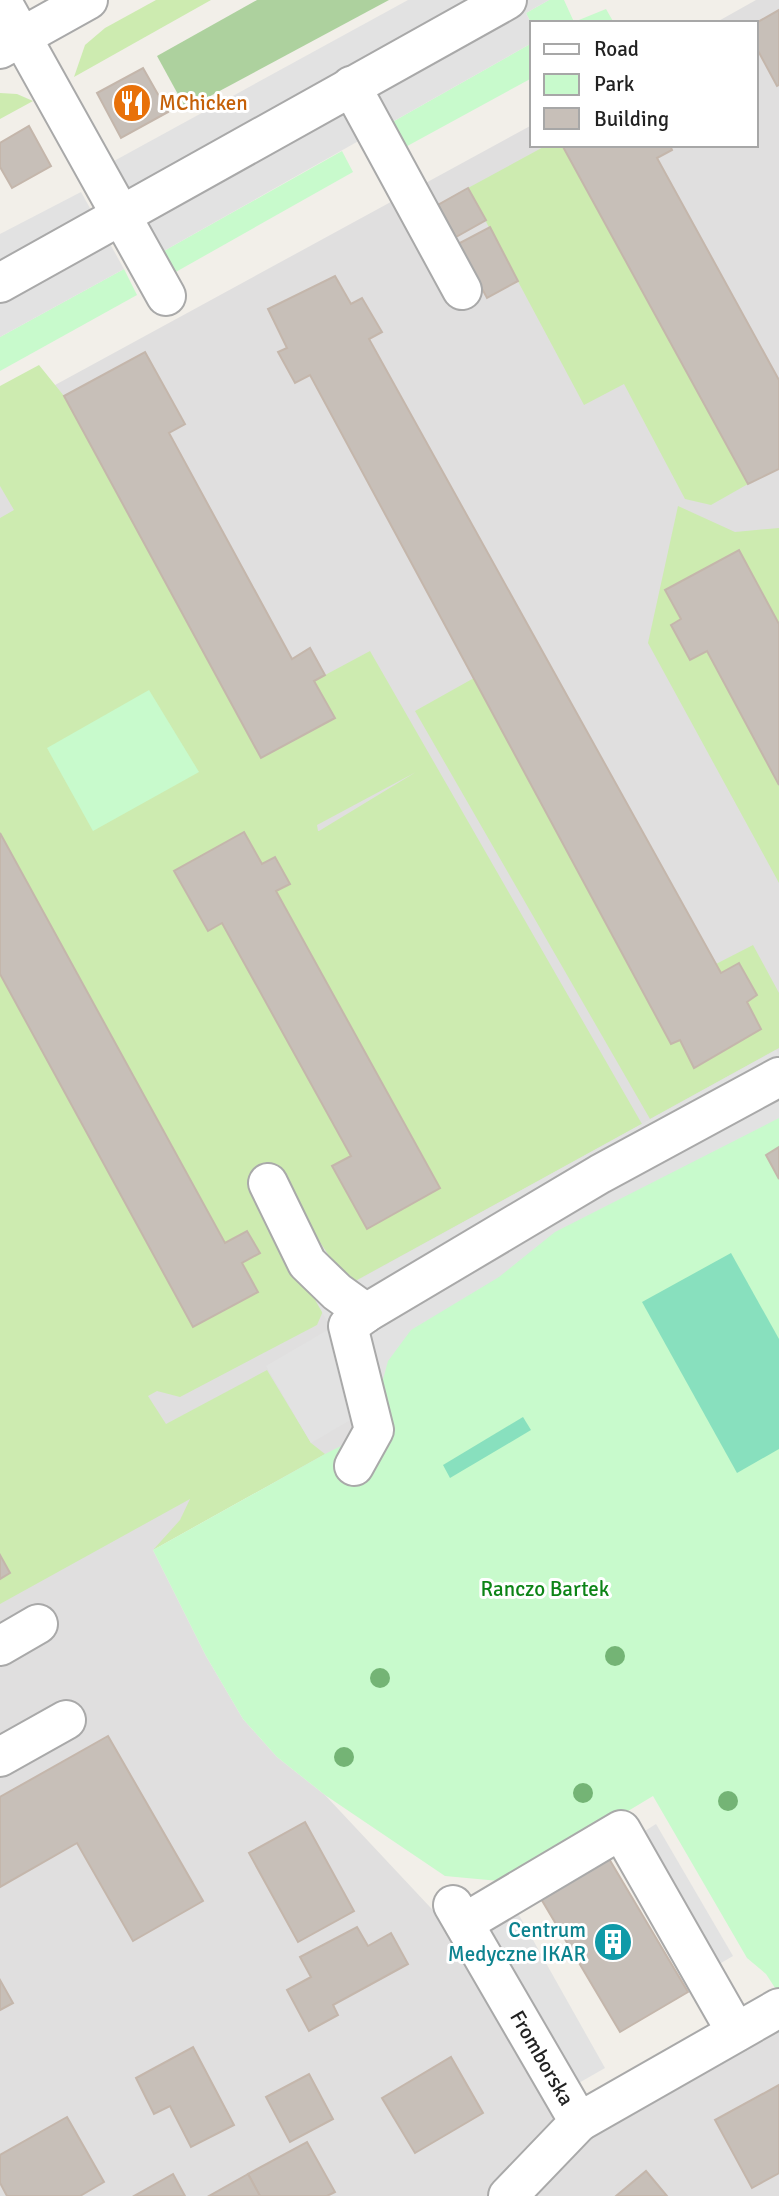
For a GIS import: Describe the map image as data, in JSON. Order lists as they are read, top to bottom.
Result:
{
  "streets": {
    "street": ["Fromborska"]
  },
  "parks": ["Ranczo Bartek"],
  "places": {
    "restaurant": ["MChicken"],
    "building": ["Centrum Medyczne IKAR"]
  },
  "legend": ["Road", "Park", "Building"]
}
